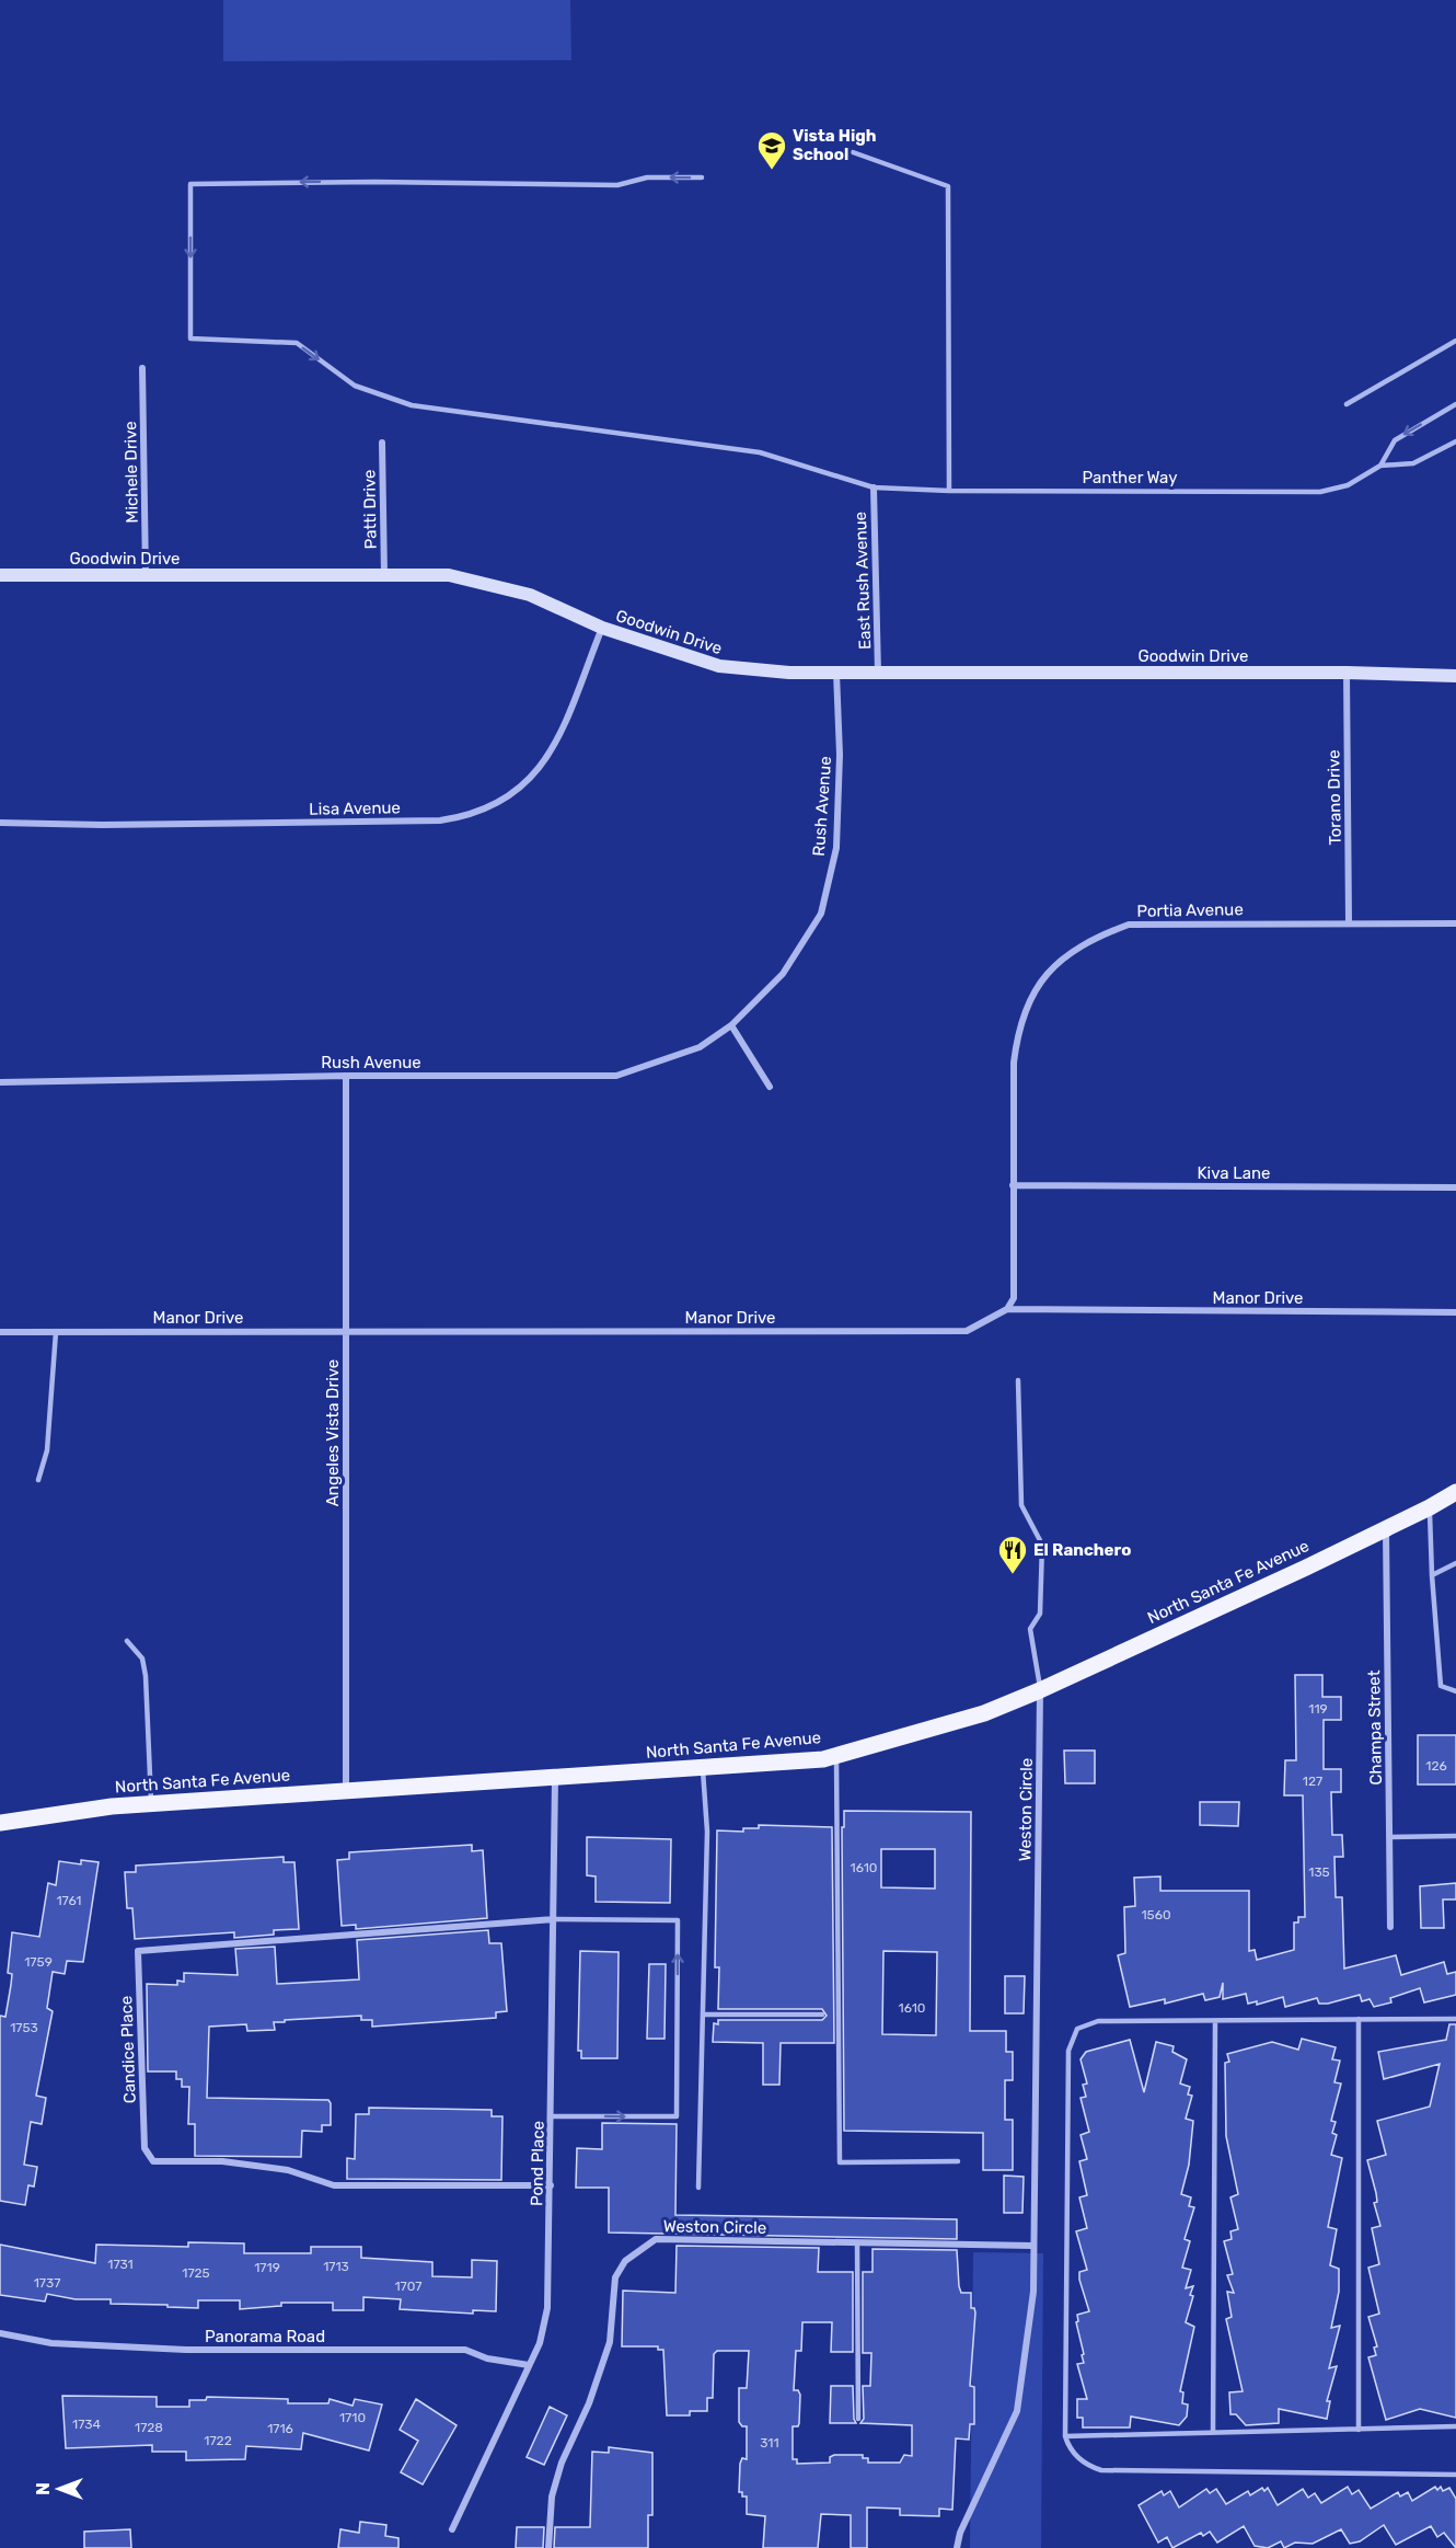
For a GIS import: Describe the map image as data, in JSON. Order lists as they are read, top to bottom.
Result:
{
  "streets": {
    "main road": ["North Santa Fe Avenue"],
    "street": [
      "Michele Drive",
      "Patti Drive",
      "Goodwin Drive",
      "East Rush Avenue",
      "Torano Drive",
      "Rush Avenue",
      "Lisa Avenue",
      "Portia Avenue",
      "Kiva Lane",
      "Manor Drive",
      "Angeles Vista Drive",
      "Champa Street",
      "Weston Circle",
      "Candice Place",
      "Pond Place",
      "Panorama Road"
    ],
    "lane": ["Panther Way"]
  },
  "crossings": [
    ["Michele Drive", "Goodwin Drive"],
    ["Panther Way", "East Rush Avenue"],
    ["Patti Drive", "Goodwin Drive"],
    ["Goodwin Drive", "East Rush Avenue"],
    ["Goodwin Drive", "Torano Drive"],
    ["Goodwin Drive", "Rush Avenue"],
    ["Goodwin Drive", "Lisa Avenue"],
    ["Torano Drive", "Portia Avenue"],
    ["Rush Avenue", "Angeles Vista Drive"],
    ["Portia Avenue", "Kiva Lane"],
    ["Portia Avenue", "Manor Drive"],
    ["Manor Drive", "Angeles Vista Drive"],
    ["Angeles Vista Drive", "North Santa Fe Avenue"],
    ["North Santa Fe Avenue", "Champa Street"],
    ["North Santa Fe Avenue", "Weston Circle"],
    ["North Santa Fe Avenue", "Pond Place"],
    ["Candice Place", "Pond Place"],
    ["Pond Place", "Panorama Road"]
  ],
  "places": {
    "school or university": ["Vista High School"],
    "restaurant": ["El Ranchero"]
  },
  "house_numbers": [
    "119",
    "126",
    "127",
    "1610",
    "135",
    "1761",
    "1560",
    "1759",
    "1610",
    "1753",
    "1731",
    "1713",
    "1719",
    "1725",
    "1737",
    "1707",
    "1710",
    "1734",
    "1728",
    "1716",
    "1722",
    "311"
  ],
  "north": "left"
}
